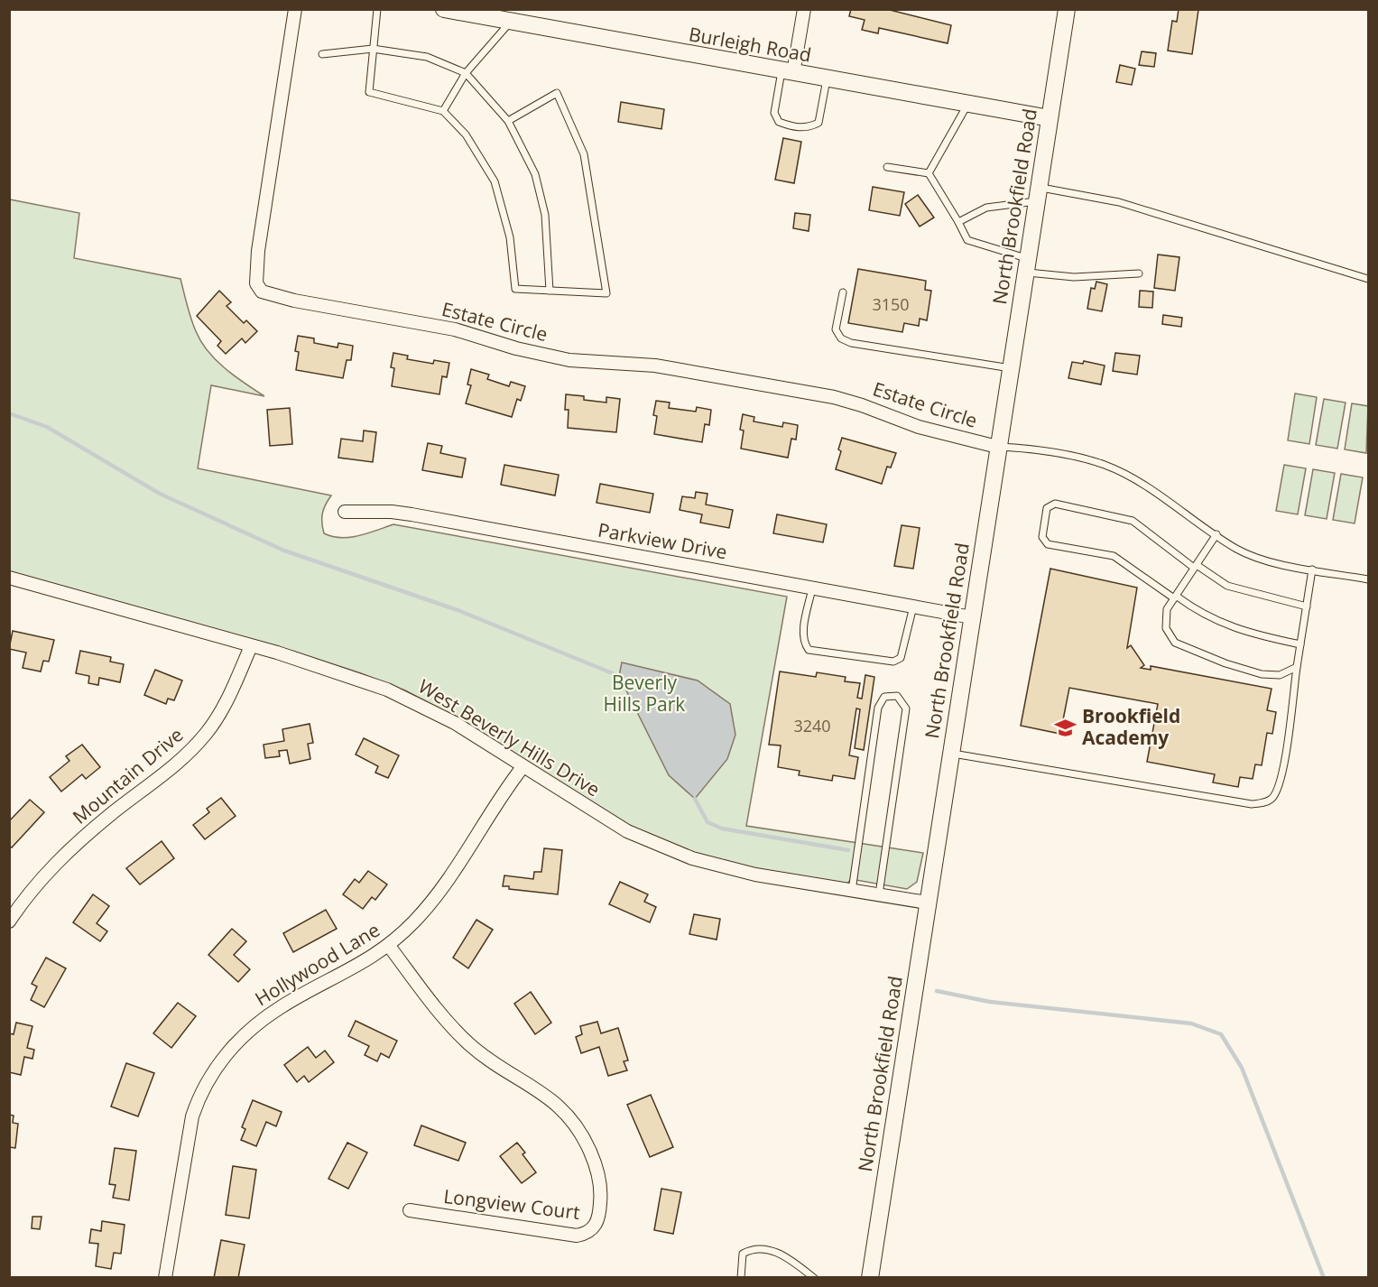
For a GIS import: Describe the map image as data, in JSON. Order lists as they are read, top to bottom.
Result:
{
  "streets": {
    "street": [
      "Burleigh Road",
      "North Brookfield Road",
      "Estate Circle",
      "Parkview Drive",
      "West Beverly Hills Drive",
      "Mountain Drive",
      "Hollywood Lane",
      "Longview Court"
    ]
  },
  "crossings": [
    ["Burleigh Road", "North Brookfield Road"],
    ["North Brookfield Road", "Estate Circle"],
    ["North Brookfield Road", "Parkview Drive"],
    ["North Brookfield Road", "West Beverly Hills Drive"],
    ["West Beverly Hills Drive", "Mountain Drive"],
    ["West Beverly Hills Drive", "Hollywood Lane"],
    ["Hollywood Lane", "Longview Court"]
  ],
  "parks": ["Beverly Hills Park"],
  "places": {
    "school or university": ["Brookfield Academy"]
  },
  "house_numbers": ["3150", "3240"]
}
